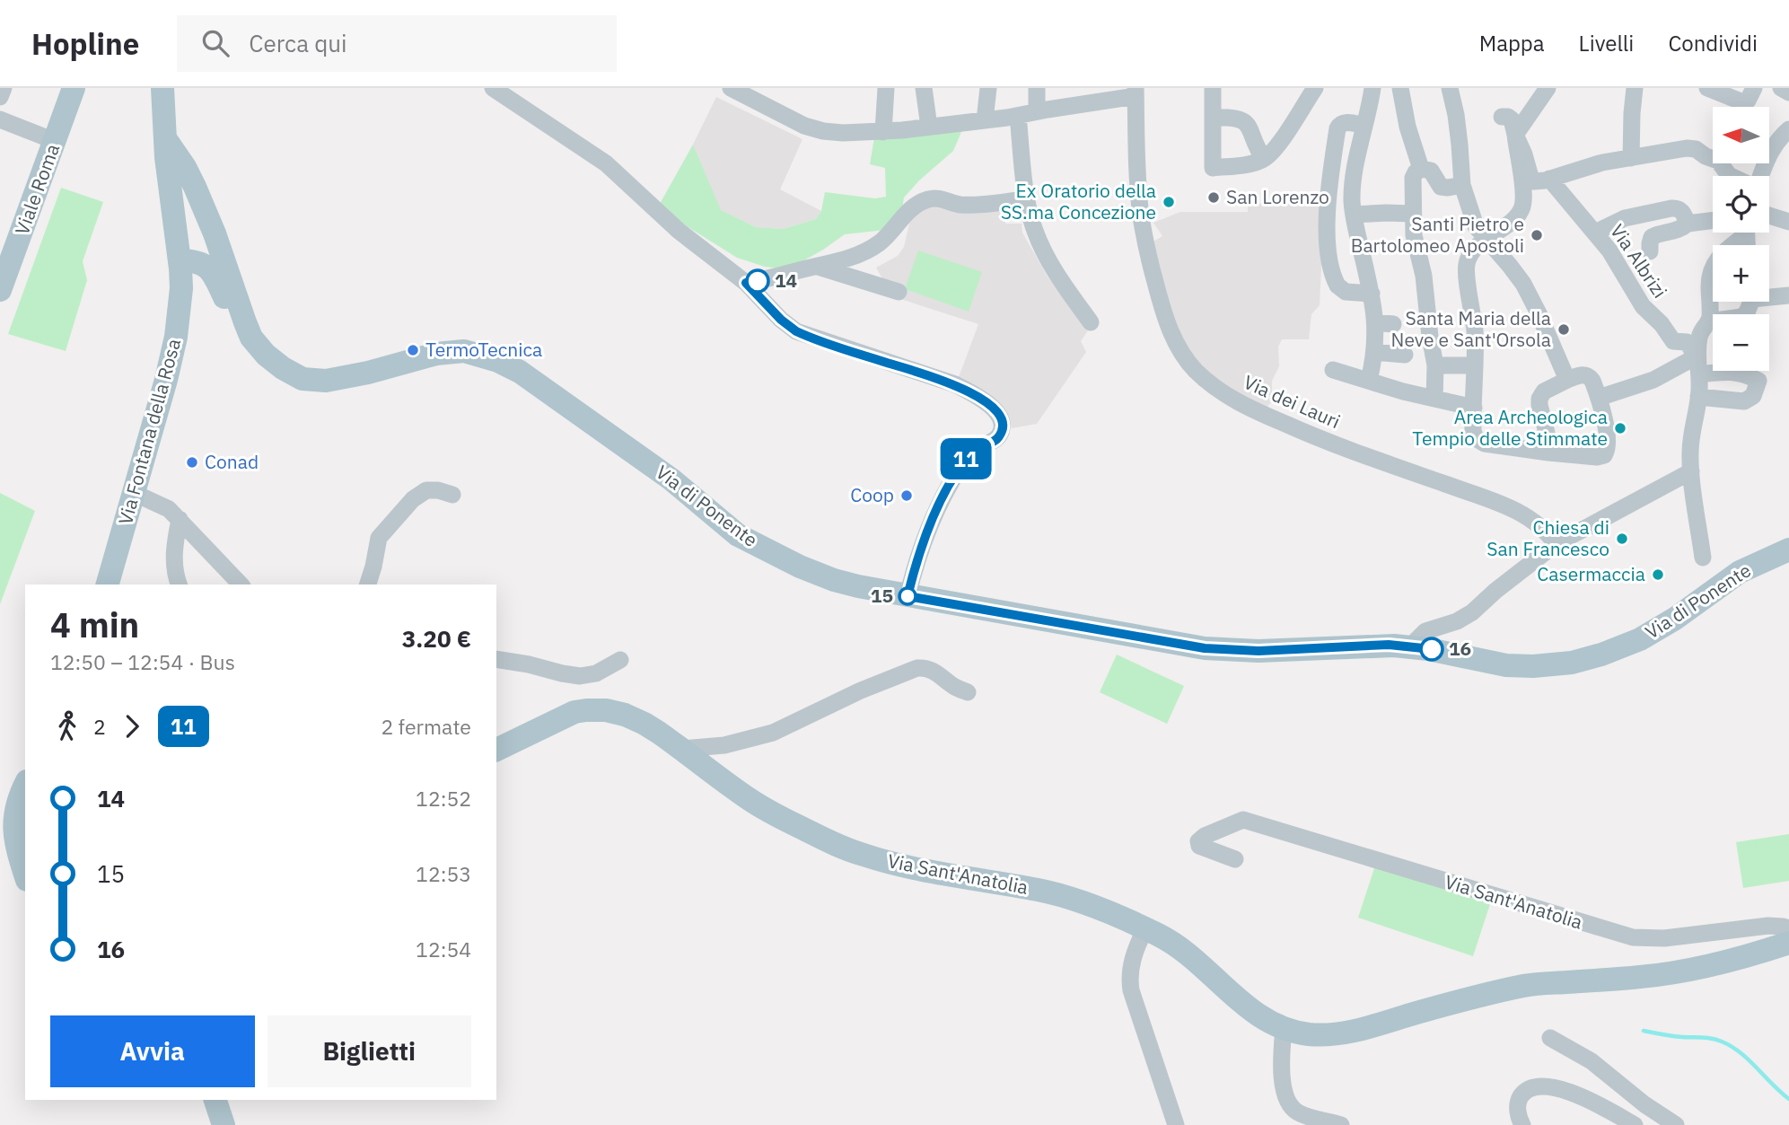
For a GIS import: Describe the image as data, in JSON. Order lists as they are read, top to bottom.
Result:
{
  "streets": {
    "main road": [
      "Viale Roma",
      "Via Fontana della Rosa",
      "Via di Ponente",
      "Via Sant'Anatolia"
    ],
    "street": ["Via Albrizi", "Via dei Lauri"]
  },
  "crossings": [
    ["Via Fontana della Rosa", "Via di Ponente"]
  ],
  "places": [
    "San Lorenzo",
    "Ex Oratorio della SS.ma Concezione",
    "Santi Pietro e Bartolomeo Apostoli",
    "14",
    "Santa Maria della Neve e Sant'Orsola",
    "TermoTecnica",
    "Area Archeologica Tempio delle Stimmate",
    "Conad",
    "Coop",
    "Chiesa di San Francesco",
    "Casermaccia",
    "15",
    "16"
  ],
  "lines": ["bus line 11"],
  "north": "left",
  "page": {
    "header": "Hopline",
    "search": "Cerca qui",
    "nav": ["Mappa", "Livelli", "Condividi"],
    "on_map": "11",
    "map_buttons": ["+", "−"],
    "heading": ["4 min", "12:50 – 12:54 · Bus", "3.20 €"],
    "legs": ["2", "11", "2 fermate"],
    "list": [
      {
        "name": "14",
        "value": "12:52"
      },
      {
        "name": "15",
        "value": "12:53"
      },
      {
        "name": "16",
        "value": "12:54"
      }
    ],
    "buttons": ["Avvia", "Biglietti"]
  }
}
